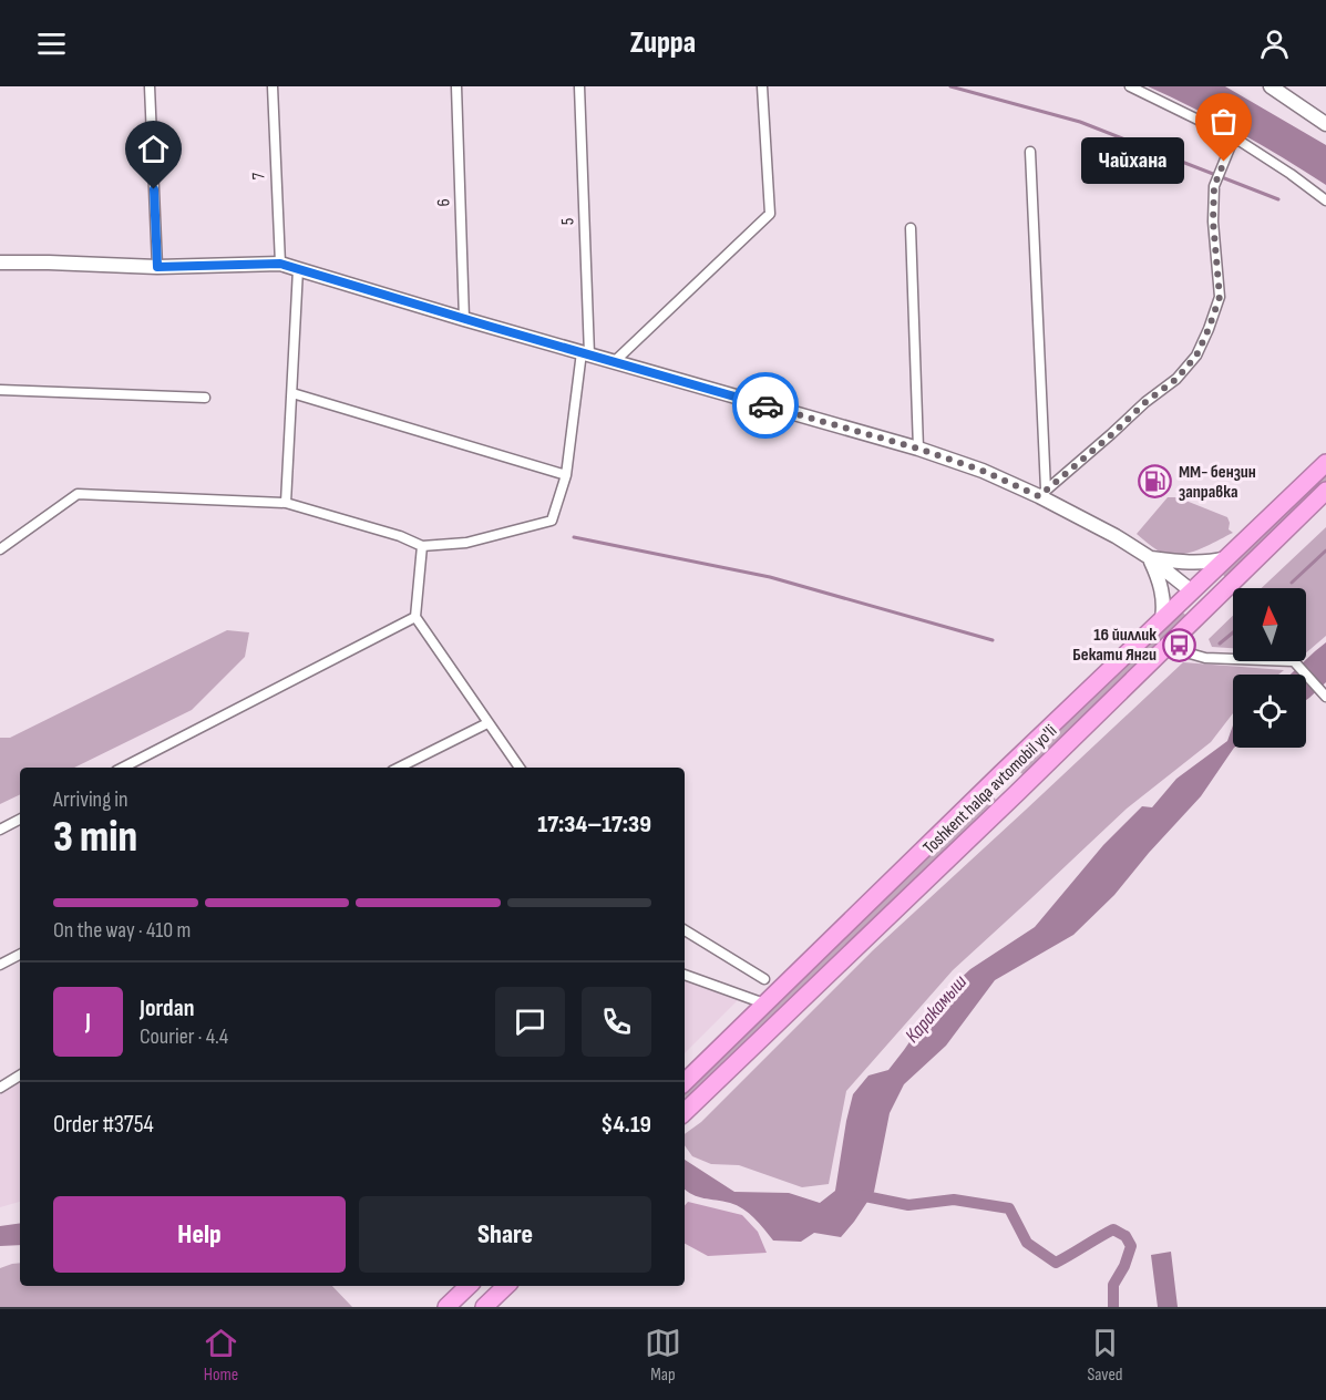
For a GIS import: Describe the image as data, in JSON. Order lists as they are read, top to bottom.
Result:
{
  "streets": {
    "highway": ["Toshkent halqa avtomobil yo'li"],
    "street": ["7", "6", "5"]
  },
  "water": ["Каракамыш"],
  "places": {
    "other": ["Чайхана"],
    "fuel station": ["ММ- бензин заправка"],
    "bus stop": ["16 йиллик Бекати Янги"]
  },
  "north": "top",
  "page": {
    "header": "Zuppa",
    "bubble": "Чайхана",
    "heading": ["3 min", "Arriving in", "17:34–17:39"],
    "panel": [
      "Jordan",
      "Courier · 4.4",
      "Order #3754",
      "$4.19"
    ],
    "bar": "On the way · 410 m",
    "round": "J",
    "buttons": ["Help", "Share"],
    "tabs": ["Home", "Map", "Saved"]
  }
}
